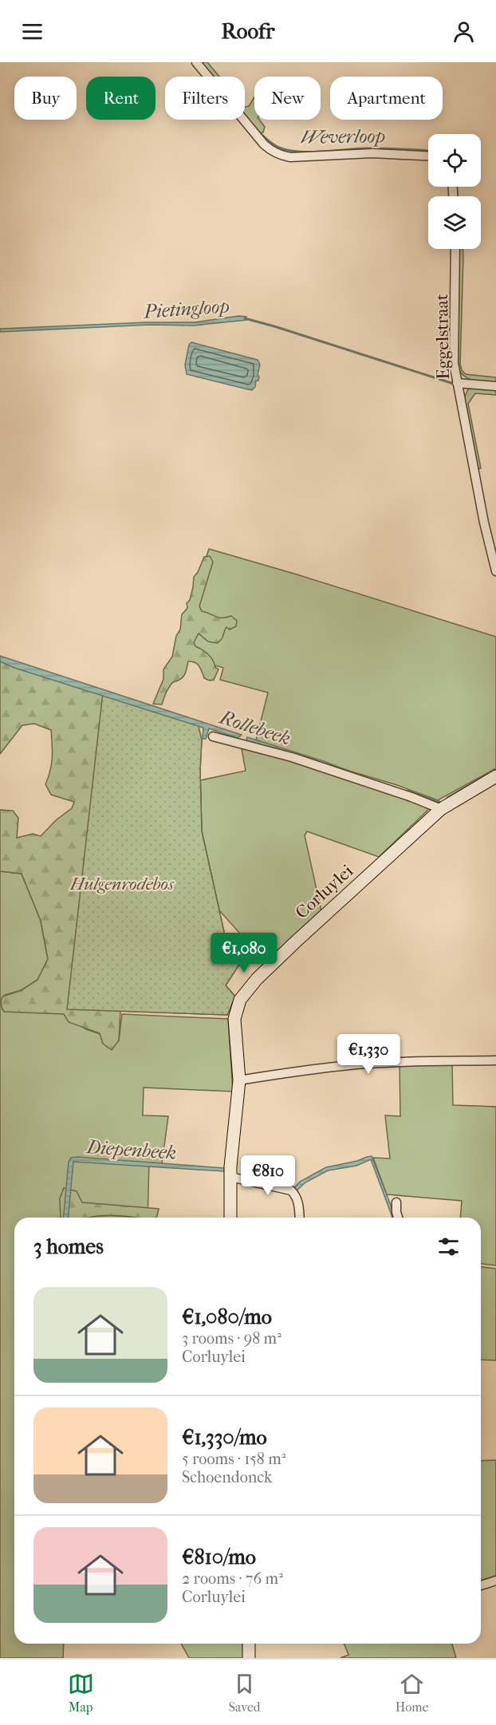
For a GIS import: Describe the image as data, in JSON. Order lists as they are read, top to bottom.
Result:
{
  "streets": {
    "street": ["Eggelstraat", "Corluylei"]
  },
  "water": [
    "Weverloop",
    "Pietingloop",
    "Rollebeek",
    "Diepenbeek"
  ],
  "parks": ["Hulgenrodebos"],
  "page": {
    "header": "Roofr",
    "chip": [
      "Buy",
      "Rent",
      "Filters",
      "New",
      "Apartment"
    ],
    "price": ["€1,080", "€1,330", "€810"],
    "heading": "3 homes",
    "list": [
      {
        "name": "€1,080/mo",
        "note": "3 rooms · 98 m² · Corluylei"
      },
      {
        "name": "€1,330/mo",
        "note": "5 rooms · 158 m² · Schoendonck"
      },
      {
        "name": "€810/mo",
        "note": "2 rooms · 76 m² · Corluylei"
      }
    ],
    "tabs": ["Map", "Saved", "Home"]
  }
}
